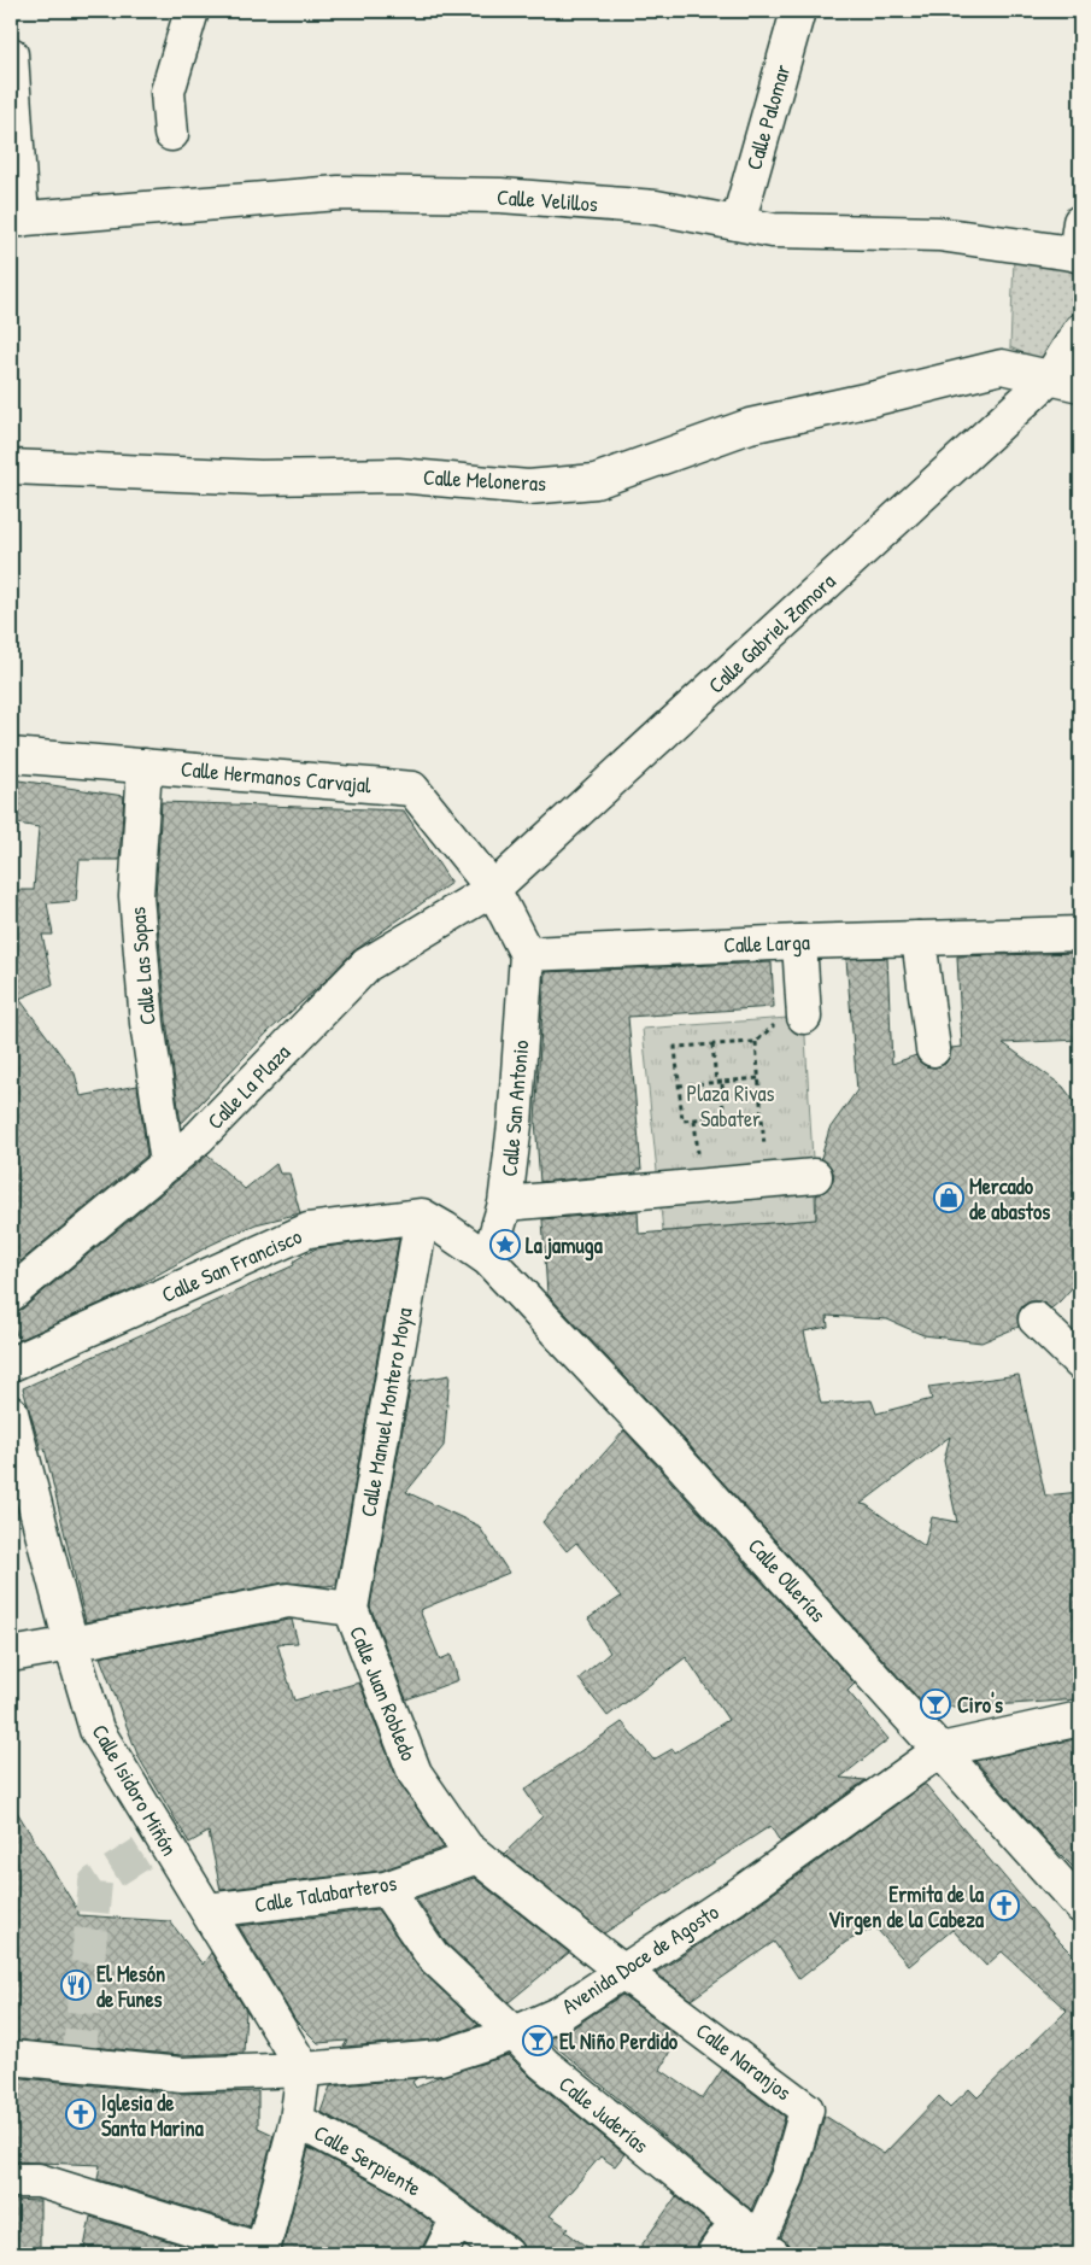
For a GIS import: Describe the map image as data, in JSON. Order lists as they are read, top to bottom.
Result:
{
  "streets": {
    "street": [
      "Calle Palomar",
      "Calle Velillos",
      "Calle Meloneras",
      "Calle Gabriel Zamora",
      "Calle Hermanos Carvajal",
      "Calle Larga",
      "Calle Las Sopas",
      "Calle La Plaza",
      "Calle San Antonio",
      "Calle San Francisco",
      "Calle Manuel Montero Moya",
      "Calle Ollerías",
      "Calle Juan Robledo",
      "Calle Isidoro Miñón",
      "Calle Talabarteros",
      "Avenida Doce de Agosto",
      "Calle Naranjos",
      "Calle Juderías",
      "Calle Serpiente"
    ]
  },
  "crossings": [
    ["Calle Palomar", "Calle Velillos"],
    ["Calle Meloneras", "Calle Gabriel Zamora"],
    ["Calle Gabriel Zamora", "Calle Hermanos Carvajal"],
    ["Calle Gabriel Zamora", "Calle La Plaza"],
    ["Calle Hermanos Carvajal", "Calle Las Sopas"],
    ["Calle Hermanos Carvajal", "Calle La Plaza"],
    ["Calle Larga", "Calle San Antonio"],
    ["Calle Las Sopas", "Calle La Plaza"],
    ["Calle San Antonio", "Calle Ollerías"],
    ["Calle San Francisco", "Calle Manuel Montero Moya"],
    ["Calle Manuel Montero Moya", "Calle Juan Robledo"],
    ["Calle Ollerías", "Avenida Doce de Agosto"],
    ["Calle Juan Robledo", "Calle Isidoro Miñón"],
    ["Calle Juan Robledo", "Calle Talabarteros"],
    ["Calle Juan Robledo", "Avenida Doce de Agosto"],
    ["Calle Juan Robledo", "Calle Naranjos"],
    ["Calle Isidoro Miñón", "Calle Talabarteros"],
    ["Calle Isidoro Miñón", "Avenida Doce de Agosto"],
    ["Calle Isidoro Miñón", "Calle Serpiente"],
    ["Calle Talabarteros", "Calle Juderías"],
    ["Avenida Doce de Agosto", "Calle Naranjos"],
    ["Avenida Doce de Agosto", "Calle Juderías"],
    ["Avenida Doce de Agosto", "Calle Serpiente"],
    ["Calle Naranjos", "Calle Juderías"]
  ],
  "parks": ["Plaza Rivas Sabater"],
  "places": {
    "shop": ["Mercado de abastos"],
    "place": ["La jamuga"],
    "bar": ["Ciro's", "El Niño Perdido"],
    "church": ["Ermita de la Virgen de la Cabeza", "Iglesia de Santa Marina"],
    "restaurant": ["El Mesón de Funes"]
  }
}
